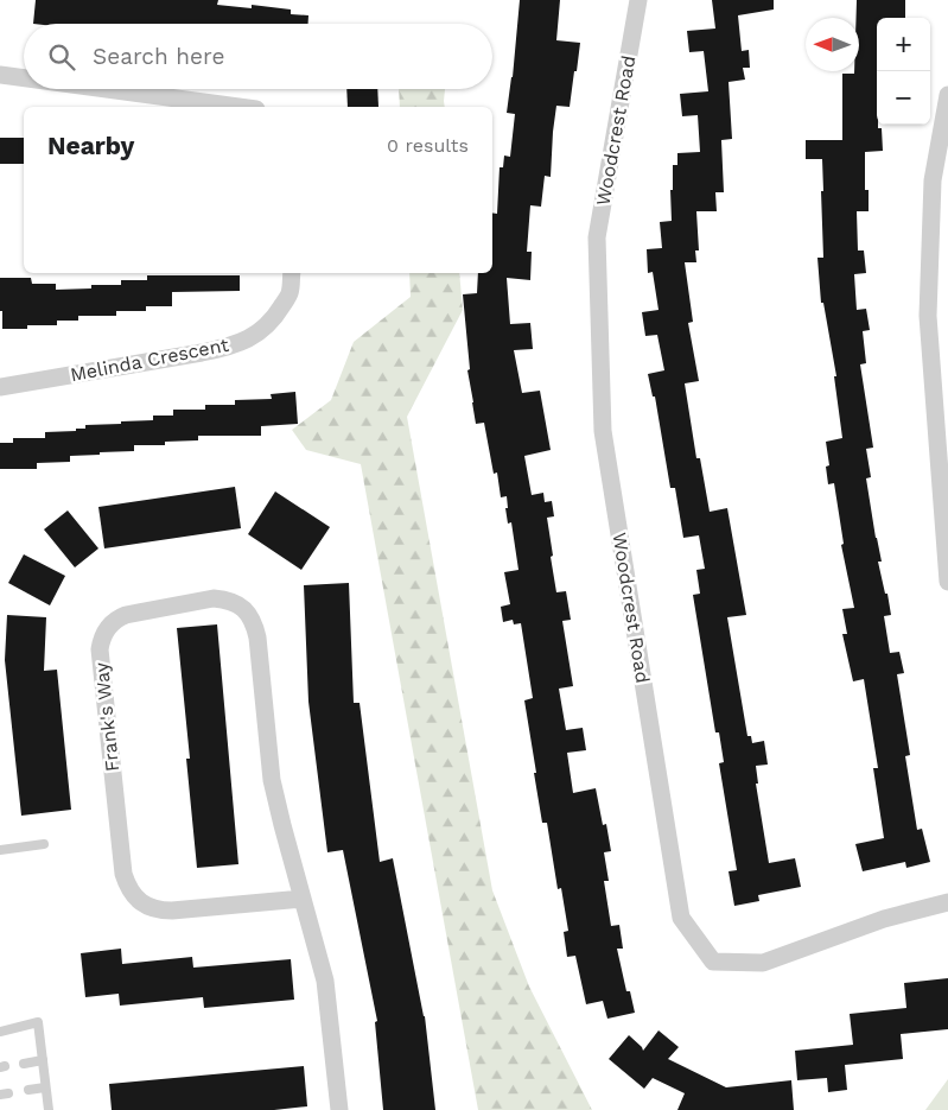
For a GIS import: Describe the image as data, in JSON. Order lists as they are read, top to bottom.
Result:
{
  "streets": {
    "street": ["Woodcrest Road", "Melinda Crescent", "Frank's Way"]
  },
  "north": "left",
  "page": {
    "map_buttons": ["+", "−"],
    "search": "Search here",
    "heading": ["Nearby", "0 results"]
  }
}
